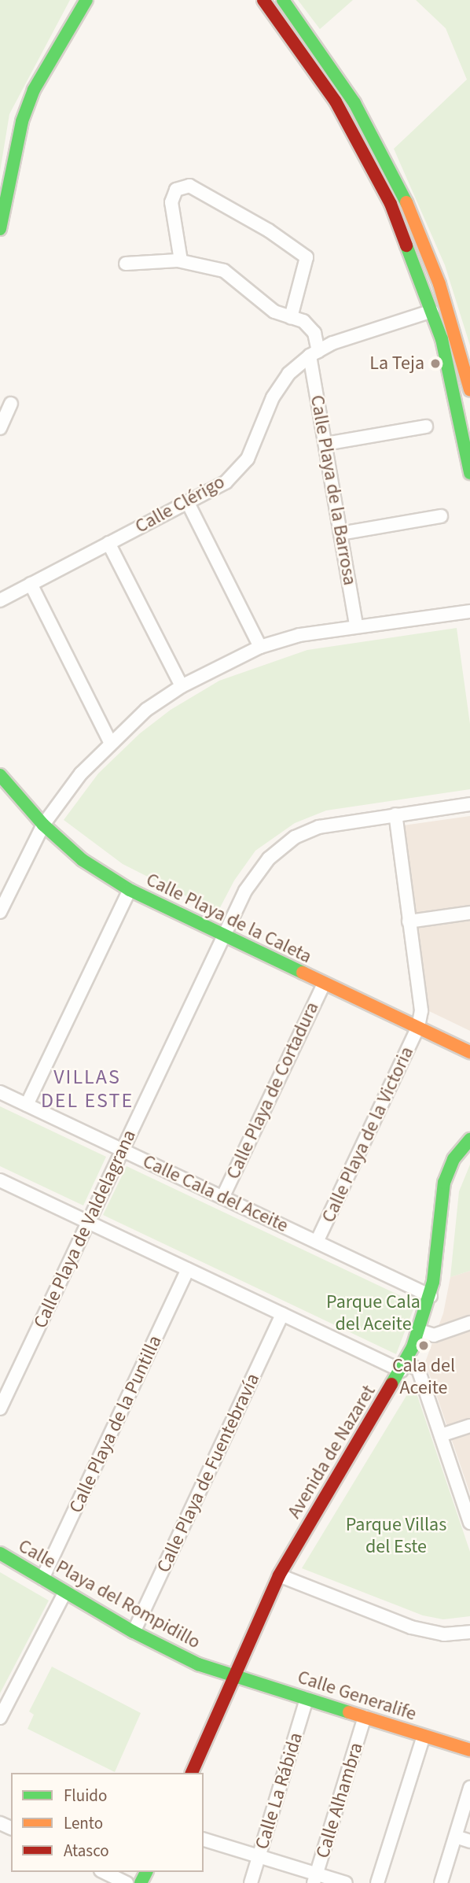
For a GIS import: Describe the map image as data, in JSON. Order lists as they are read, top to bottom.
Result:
{
  "streets": {
    "street": [
      "Calle Playa de la Barrosa",
      "Calle Clérigo",
      "Calle Playa de la Caleta",
      "Calle Playa de Cortadura",
      "Calle Playa de la Victoria",
      "Calle Cala del Aceite",
      "Calle Playa de Valdelagrana",
      "Calle Playa de la Puntilla",
      "Avenida de Nazaret",
      "Calle Playa de Fuentebravía",
      "Calle Playa del Rompidillo",
      "Calle Generalife",
      "Calle La Rábida",
      "Calle Alhambra"
    ]
  },
  "crossings": [
    ["Calle Playa de la Barrosa", "Calle Clérigo"],
    ["Calle Playa de la Caleta", "Calle Playa de Cortadura"],
    ["Calle Playa de la Caleta", "Calle Playa de la Victoria"],
    ["Calle Playa de la Caleta", "Calle Playa de Valdelagrana"],
    ["Calle Playa de Cortadura", "Calle Cala del Aceite"],
    ["Calle Playa de la Victoria", "Calle Cala del Aceite"],
    ["Calle Cala del Aceite", "Calle Playa de Valdelagrana"],
    ["Calle Cala del Aceite", "Avenida de Nazaret"],
    ["Calle Playa de la Puntilla", "Calle Playa del Rompidillo"],
    ["Avenida de Nazaret", "Calle Playa del Rompidillo"],
    ["Avenida de Nazaret", "Calle Generalife"],
    ["Calle Playa de Fuentebravía", "Calle Playa del Rompidillo"],
    ["Calle Playa del Rompidillo", "Calle Generalife"],
    ["Calle Generalife", "Calle La Rábida"],
    ["Calle Generalife", "Calle Alhambra"]
  ],
  "districts": ["VILLAS DEL ESTE"],
  "parks": ["Parque Cala del Aceite", "Parque Villas del Este"],
  "places": ["La Teja", "Cala del Aceite"],
  "legend": ["Fluido", "Lento", "Atasco"]
}
